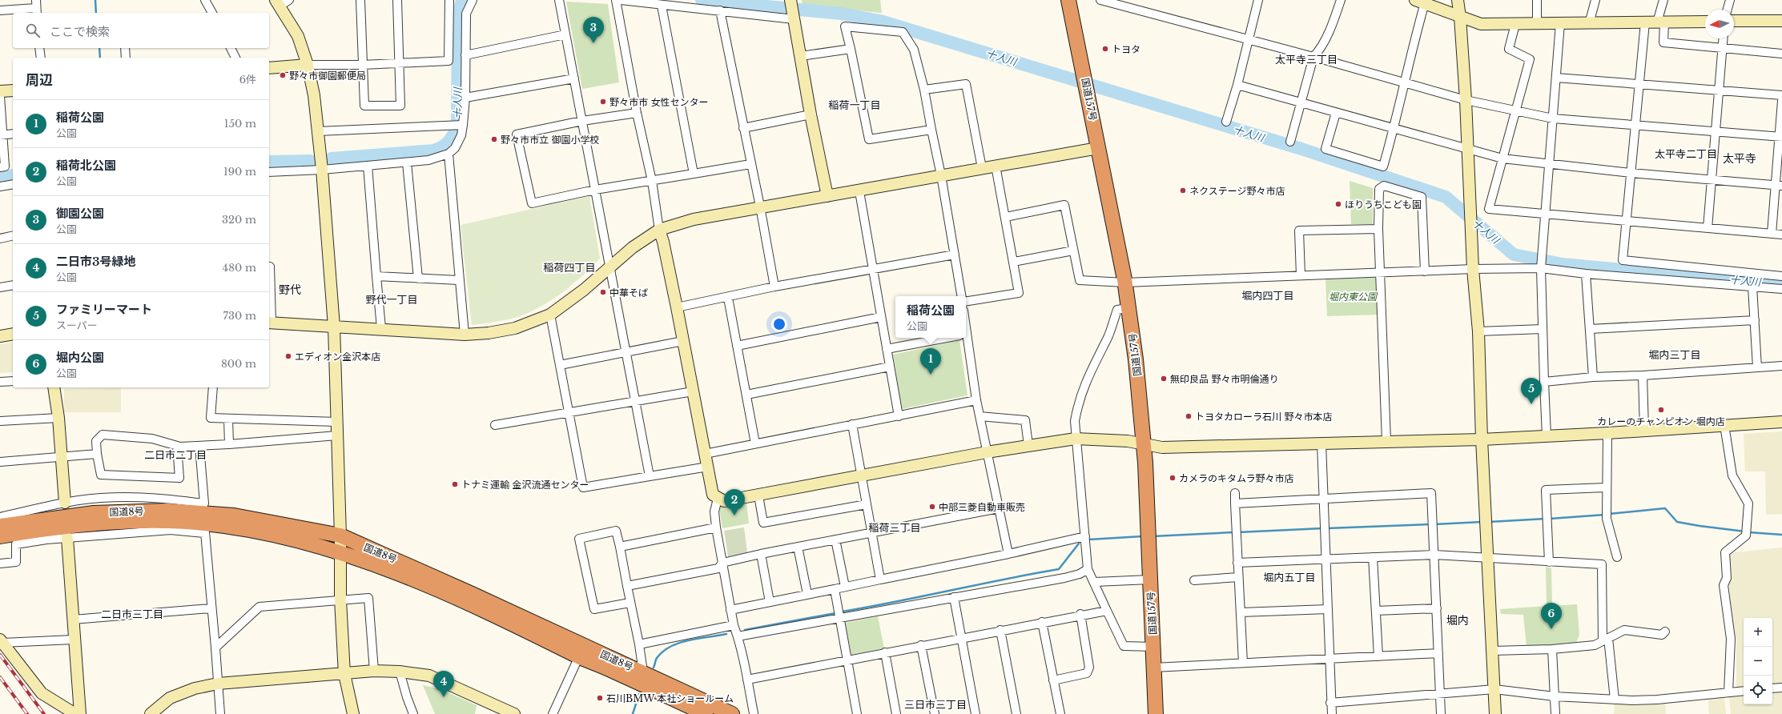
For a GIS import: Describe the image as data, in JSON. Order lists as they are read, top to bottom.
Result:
{
  "streets": {
    "highway": ["国道157号", "国道8号"]
  },
  "districts": [
    "太平寺三丁目",
    "稲荷一丁目",
    "太平寺二丁目",
    "太平寺",
    "稲荷四丁目",
    "野代",
    "堀内四丁目",
    "野代一丁目",
    "堀内三丁目",
    "二日市二丁目",
    "稲荷三丁目",
    "堀内五丁目",
    "二日市三丁目",
    "堀内",
    "三日市三丁目"
  ],
  "water": ["十人川"],
  "parks": ["堀内東公園"],
  "places": [
    "トヨタ",
    "野々市御園郵便局",
    "野々市市 女性センター",
    "野々市市立 御園小学校",
    "ネクステージ野々市店",
    "ほりうちこども園",
    "中華そば",
    "エディオン金沢本店",
    "無印良品 野々市明倫通り",
    "カレーのチャンピオン 堀内店",
    "トヨタカローラ石川 野々市本店",
    "カメラのキタムラ野々市店",
    "トナミ運輸 金沢流通センター",
    "中部三菱自動車販売",
    "石川BMW 本社ショールーム"
  ],
  "north": "left",
  "page": {
    "search": "ここで検索",
    "pins": [
      "3",
      "1",
      "5",
      "2",
      "6",
      "4"
    ],
    "heading": ["周辺", "6件"],
    "list": [
      {
        "mark": "1",
        "name": "稲荷公園",
        "note": "公園",
        "value": "150 m"
      },
      {
        "mark": "2",
        "name": "稲荷北公園",
        "note": "公園",
        "value": "190 m"
      },
      {
        "mark": "3",
        "name": "御園公園",
        "note": "公園",
        "value": "320 m"
      },
      {
        "mark": "4",
        "name": "二日市3号緑地",
        "note": "公園",
        "value": "480 m"
      },
      {
        "mark": "5",
        "name": "ファミリーマート",
        "note": "スーパー",
        "value": "730 m"
      },
      {
        "mark": "6",
        "name": "堀内公園",
        "note": "公園",
        "value": "800 m"
      }
    ],
    "popup": ["稲荷公園", "公園"],
    "map_buttons": ["+", "−"]
  }
}
